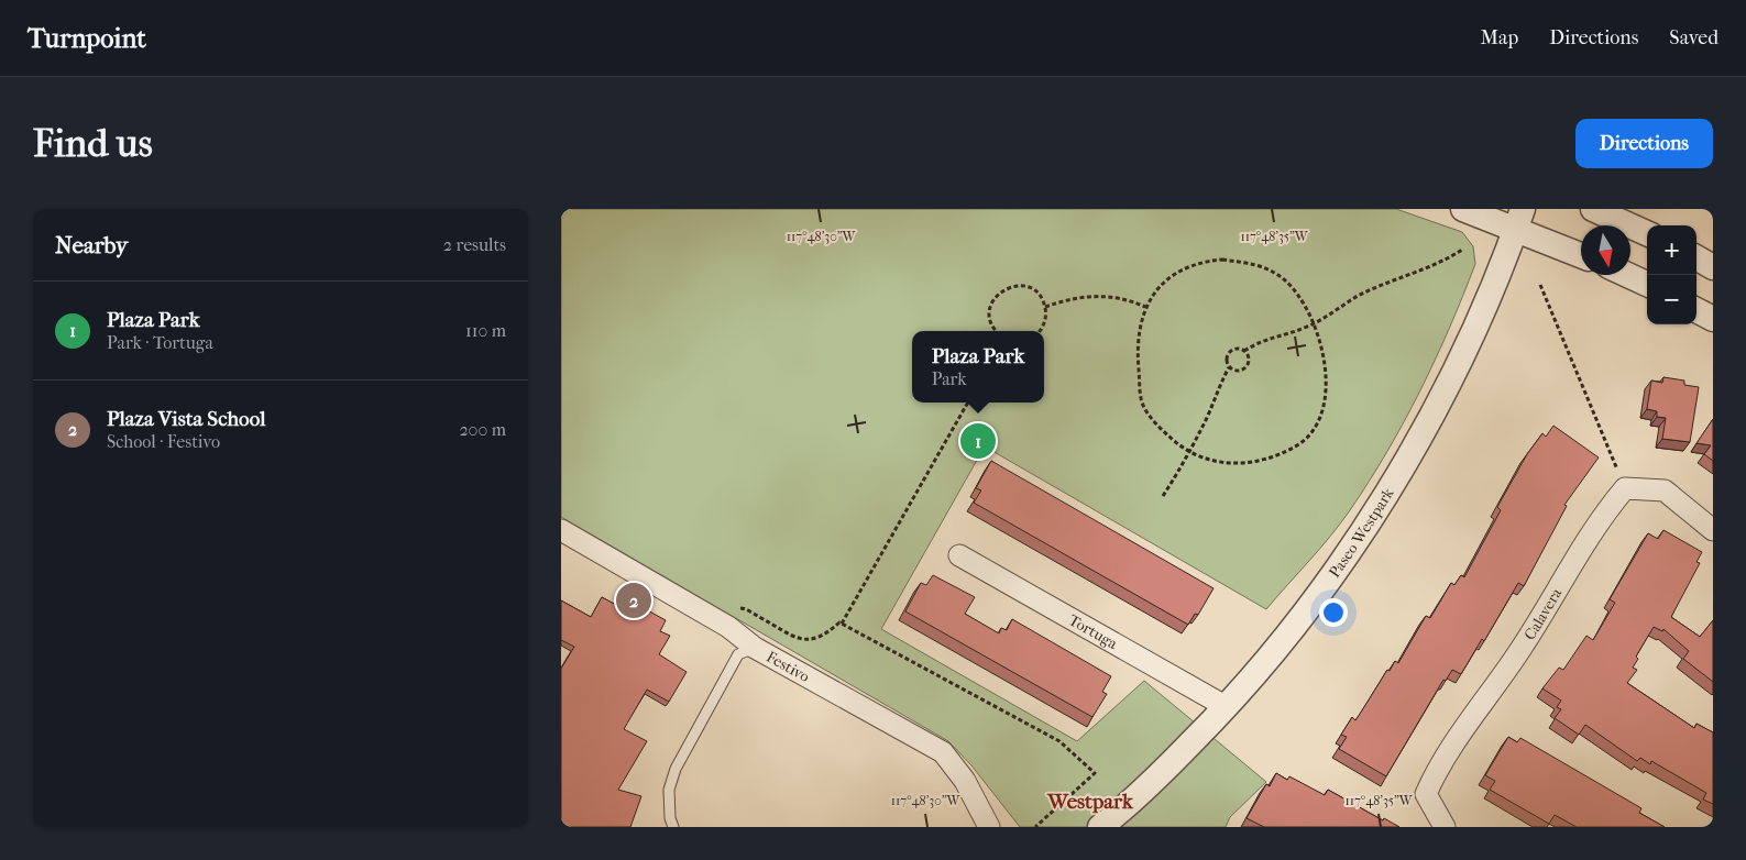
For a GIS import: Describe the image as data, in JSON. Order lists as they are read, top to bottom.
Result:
{
  "streets": {
    "street": [
      "Paseo Westpark",
      "Calavera",
      "Tortuga",
      "Festivo"
    ]
  },
  "crossings": [
    ["Paseo Westpark", "Tortuga"]
  ],
  "districts": ["Westpark"],
  "north": "bottom",
  "page": {
    "header": "Turnpoint",
    "nav": ["Map", "Directions", "Saved"],
    "buttons": "Directions",
    "title": "Find us",
    "heading": ["Nearby", "2 results"],
    "map_buttons": ["+", "−"],
    "list": [
      {
        "mark": "1",
        "name": "Plaza Park",
        "note": "Park · Tortuga",
        "value": "110 m"
      },
      {
        "mark": "2",
        "name": "Plaza Vista School",
        "note": "School · Festivo",
        "value": "200 m"
      }
    ],
    "popup": ["Plaza Park", "Park"],
    "pins": ["1", "2"]
  },
  "coordinates": ["117°48'30\"W", "117°48'35\"W"]
}
